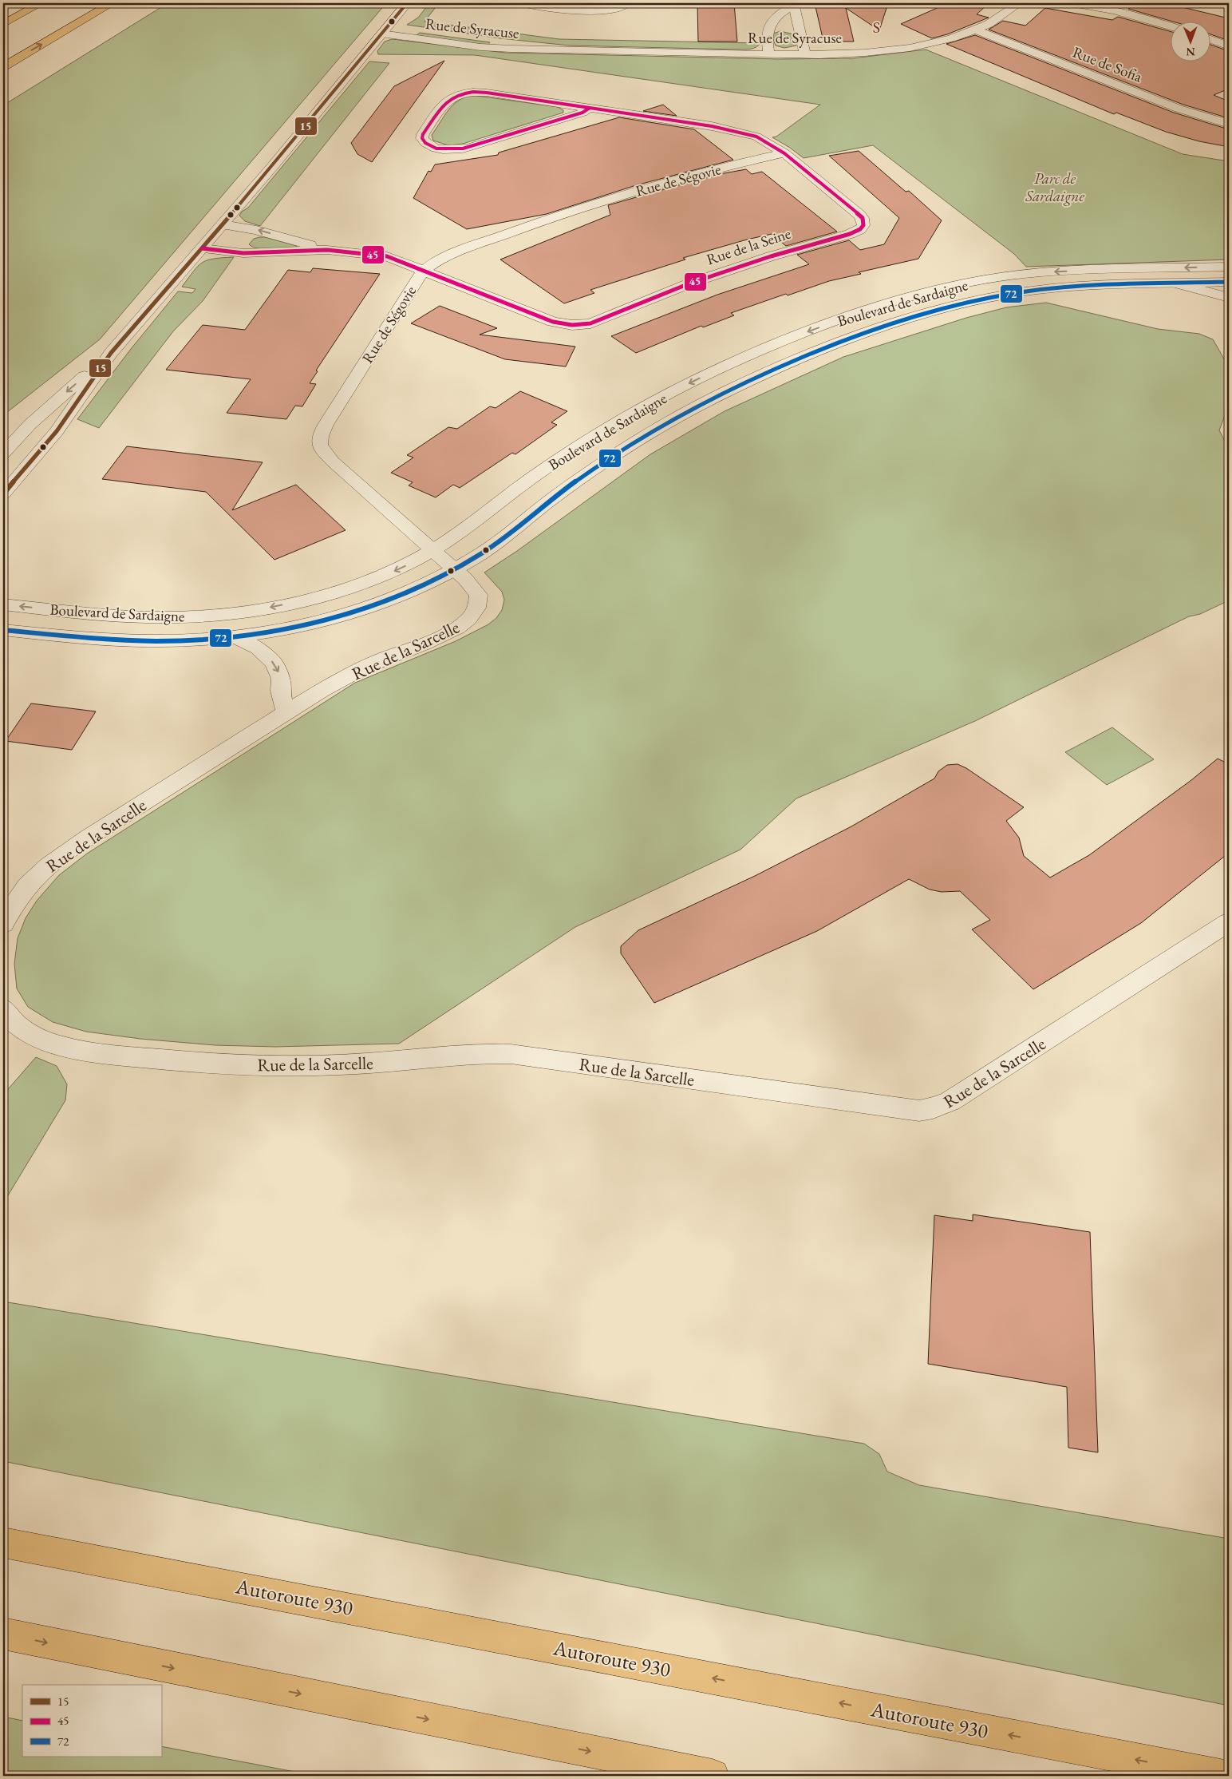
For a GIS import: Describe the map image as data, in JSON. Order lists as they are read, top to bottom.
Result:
{
  "streets": {
    "highway": ["Autoroute 930"],
    "street": [
      "Rue de Syracuse",
      "Rue de Sofia",
      "Rue de Ségovie",
      "Rue de la Seine",
      "Boulevard de Sardaigne",
      "Rue de la Sarcelle"
    ]
  },
  "crossings": [
    ["Rue de Syracuse", "Rue de Sofia"],
    ["Rue de Ségovie", "Rue de la Seine"],
    ["Rue de Ségovie", "Boulevard de Sardaigne"],
    ["Rue de Ségovie", "Rue de la Sarcelle"],
    ["Boulevard de Sardaigne", "Rue de la Sarcelle"]
  ],
  "districts": ["S"],
  "parks": ["Parc de Sardaigne"],
  "lines": ["transit line 15", "transit line 45", "transit line 72"],
  "legend": ["15", "45", "72"],
  "north": "bottom"
}
